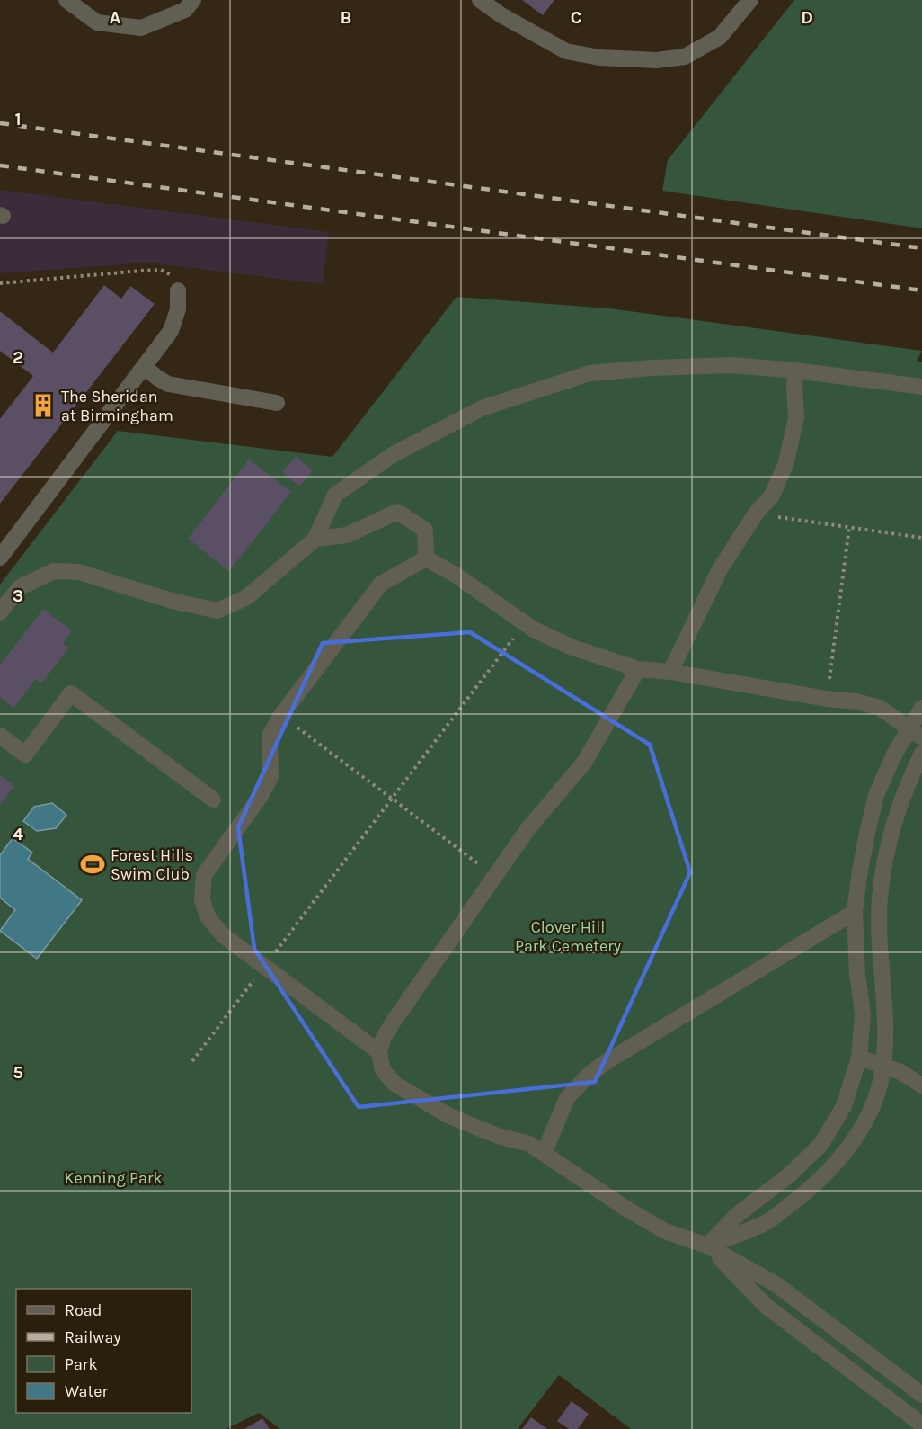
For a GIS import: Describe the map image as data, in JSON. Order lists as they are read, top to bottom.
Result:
{
  "parks": ["Clover Hill Park Cemetery", "Kenning Park"],
  "places": {
    "building": ["The Sheridan at Birmingham"],
    "sports": ["Forest Hills Swim Club"]
  },
  "legend": [
    "Road",
    "Railway",
    "Park",
    "Water"
  ],
  "grid": {
    "columns": [
      "A",
      "B",
      "C",
      "D"
    ],
    "rows": [
      "1",
      "2",
      "3",
      "4",
      "5"
    ]
  }
}
